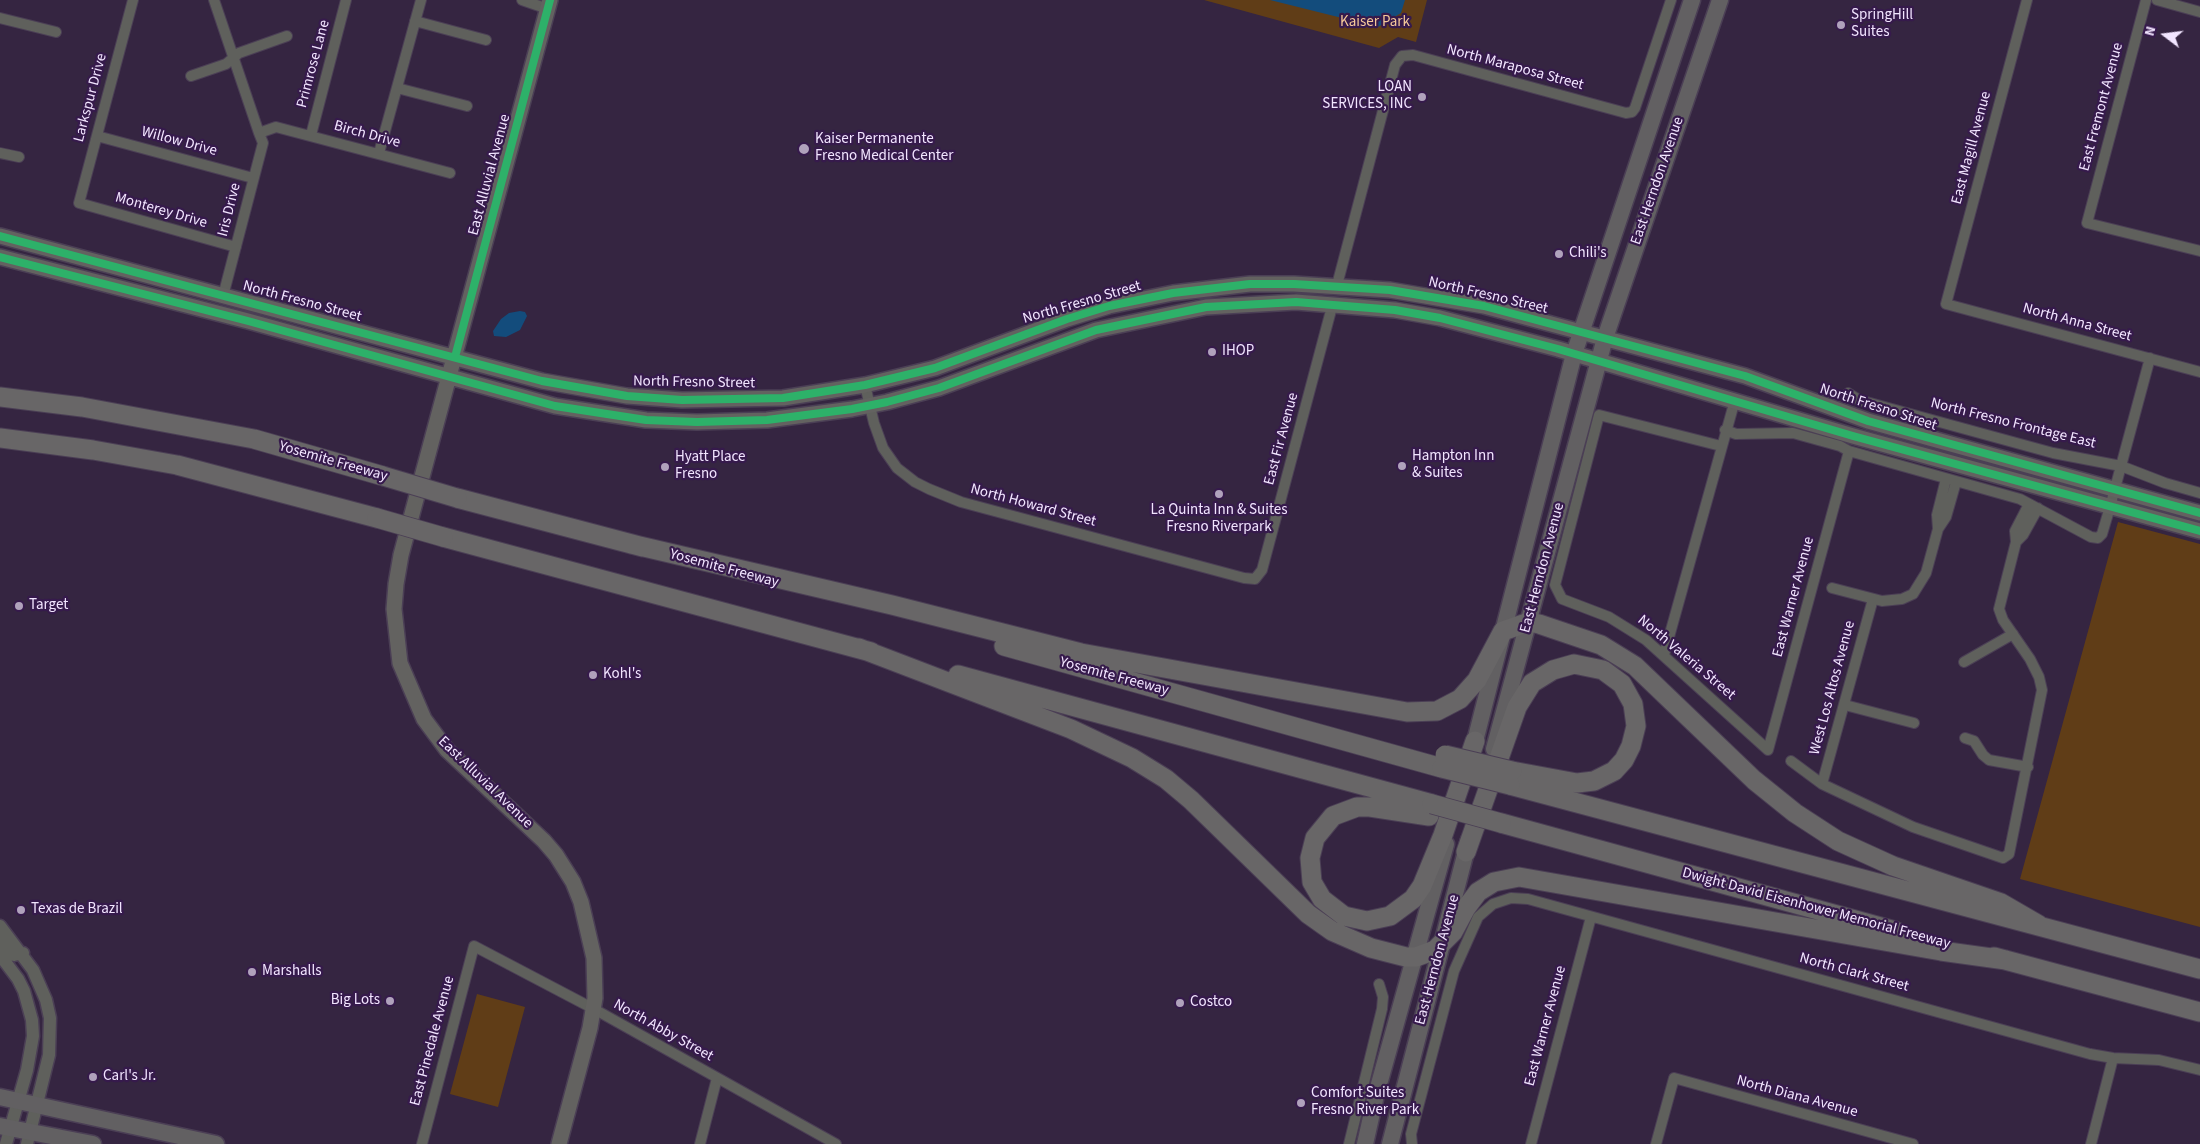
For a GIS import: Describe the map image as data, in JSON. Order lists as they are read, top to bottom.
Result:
{
  "streets": {
    "highway": ["Yosemite Freeway", "Dwight David Eisenhower Memorial Freeway"],
    "main road": ["East Alluvial Avenue", "East Herndon Avenue", "North Fresno Street"],
    "street": [
      "Primrose Lane",
      "North Maraposa Street",
      "Larkspur Drive",
      "East Fremont Avenue",
      "Birch Drive",
      "Willow Drive",
      "East Magill Avenue",
      "Iris Drive",
      "Monterey Drive",
      "North Anna Street",
      "North Fresno Frontage East",
      "East Fir Avenue",
      "North Howard Street",
      "East Warner Avenue",
      "North Valeria Street",
      "West Los Altos Avenue",
      "North Clark Street",
      "North Abby Street",
      "East Pinedale Avenue",
      "North Diana Avenue"
    ]
  },
  "crossings": [
    ["Primrose Lane", "Birch Drive"],
    ["North Maraposa Street", "North Fresno Street"],
    ["Larkspur Drive", "Willow Drive"],
    ["Larkspur Drive", "Monterey Drive"],
    ["Birch Drive", "Iris Drive"],
    ["Willow Drive", "Iris Drive"],
    ["East Magill Avenue", "North Anna Street"],
    ["East Alluvial Avenue", "North Fresno Street"],
    ["East Alluvial Avenue", "North Abby Street"],
    ["East Herndon Avenue", "North Fresno Street"],
    ["Iris Drive", "Monterey Drive"],
    ["Iris Drive", "North Fresno Street"],
    ["North Fresno Street", "East Fir Avenue"],
    ["North Fresno Street", "North Howard Street"],
    ["East Fir Avenue", "North Howard Street"],
    ["East Warner Avenue", "North Valeria Street"],
    ["East Warner Avenue", "North Clark Street"],
    ["North Abby Street", "East Pinedale Avenue"]
  ],
  "parks": ["Kaiser Park"],
  "places": [
    "SpringHill Suites",
    "LOAN SERVICES, INC",
    "Kaiser Permanente Fresno Medical Center",
    "Chili's",
    "IHOP",
    "Hampton Inn & Suites",
    "Hyatt Place Fresno",
    "La Quinta Inn & Suites Fresno Riverpark",
    "Target",
    "Kohl's",
    "Texas de Brazil",
    "Marshalls",
    "Big Lots",
    "Costco",
    "Carl's Jr.",
    "Comfort Suites Fresno River Park"
  ],
  "north": "left"
}
